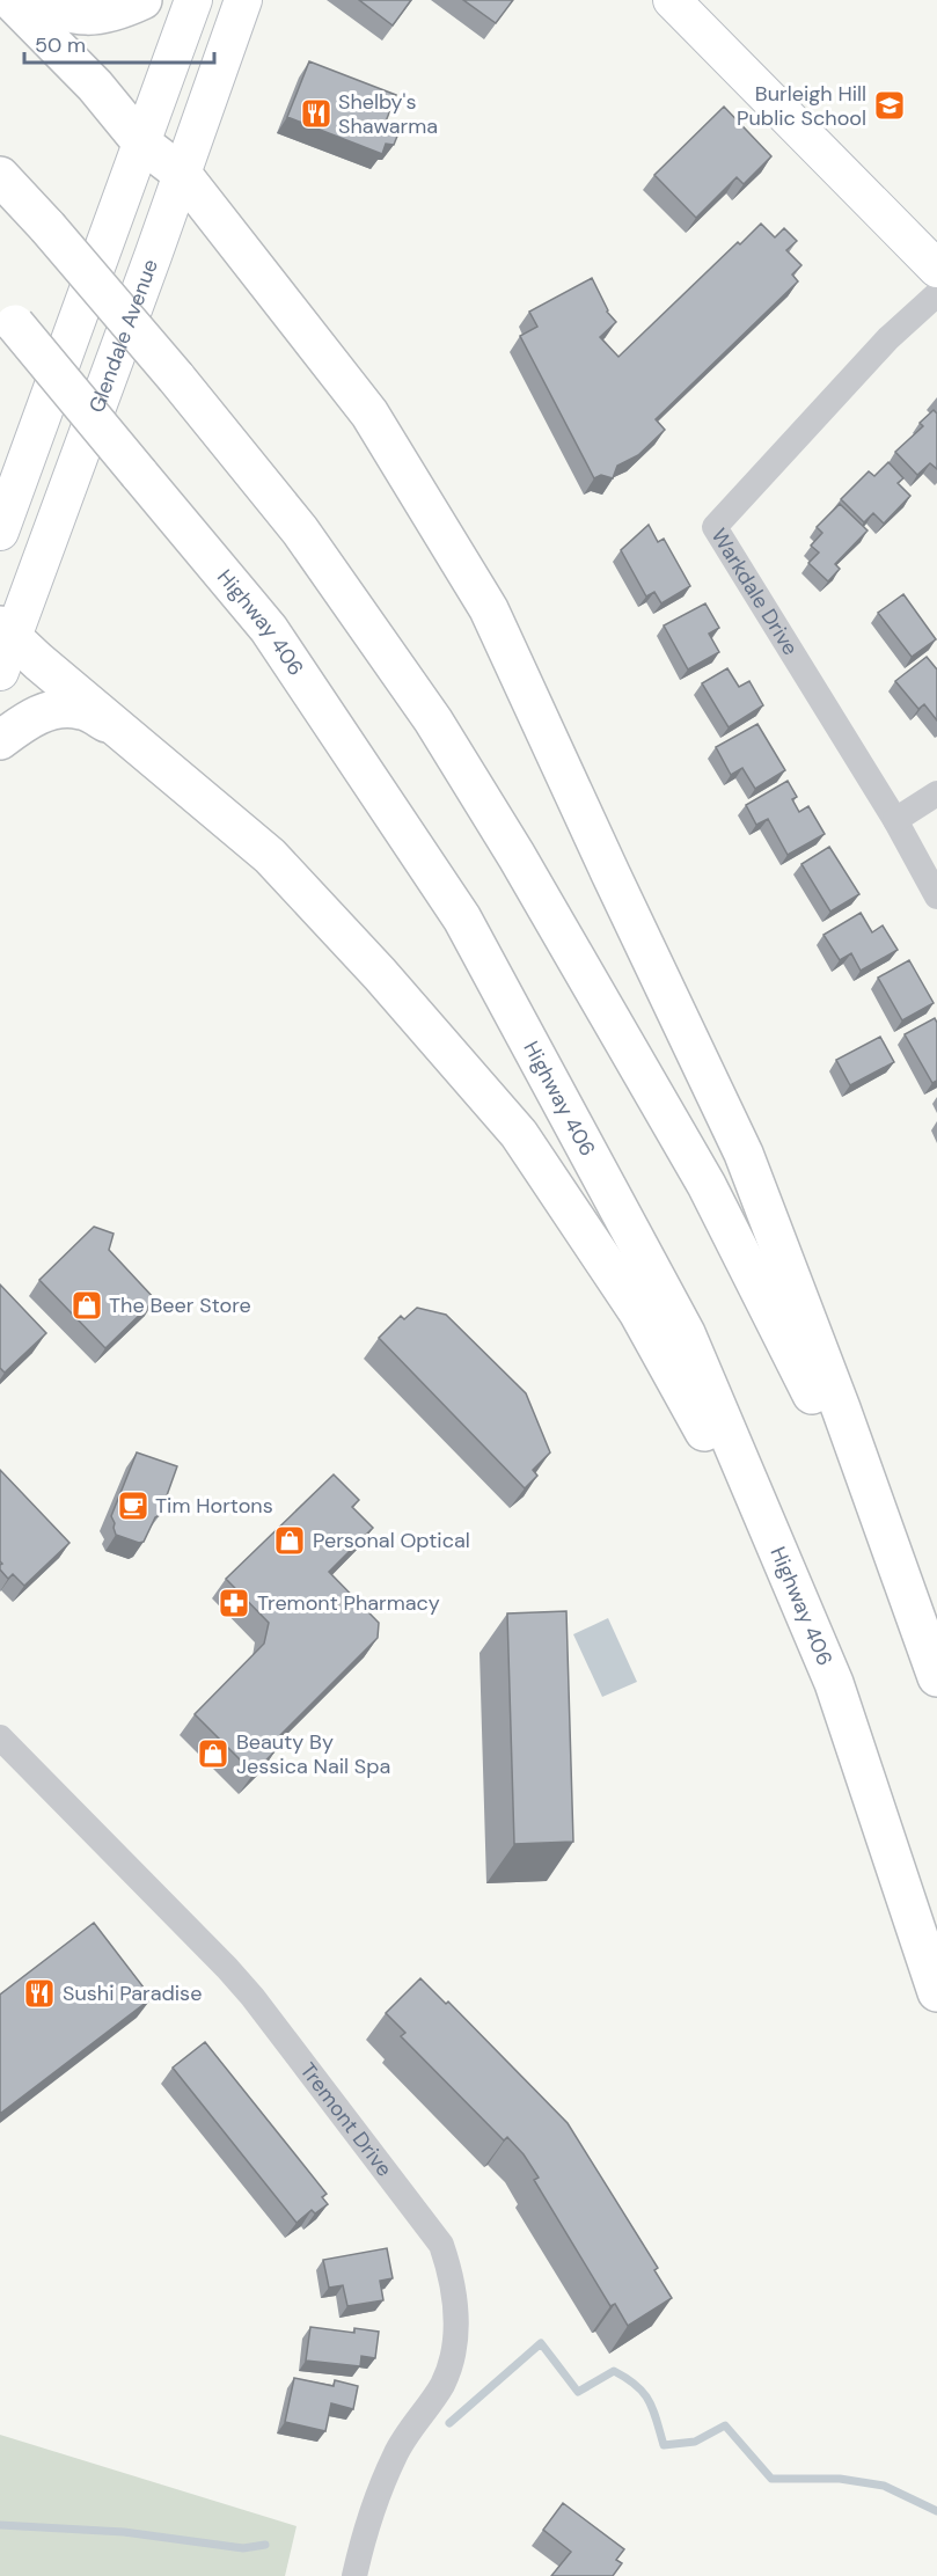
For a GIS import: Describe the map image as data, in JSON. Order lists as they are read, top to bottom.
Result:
{
  "streets": {
    "highway": ["Highway 406"],
    "main road": ["Glendale Avenue"],
    "street": ["Warkdale Drive", "Tremont Drive"]
  },
  "places": {
    "school or university": ["Burleigh Hill Public School"],
    "restaurant": ["Shelby's Shawarma", "Sushi Paradise"],
    "shop": ["The Beer Store", "Personal Optical", "Beauty By Jessica Nail Spa"],
    "cafe": ["Tim Hortons"],
    "pharmacy": ["Tremont Pharmacy"]
  },
  "scale_bar": "50 m"
}
